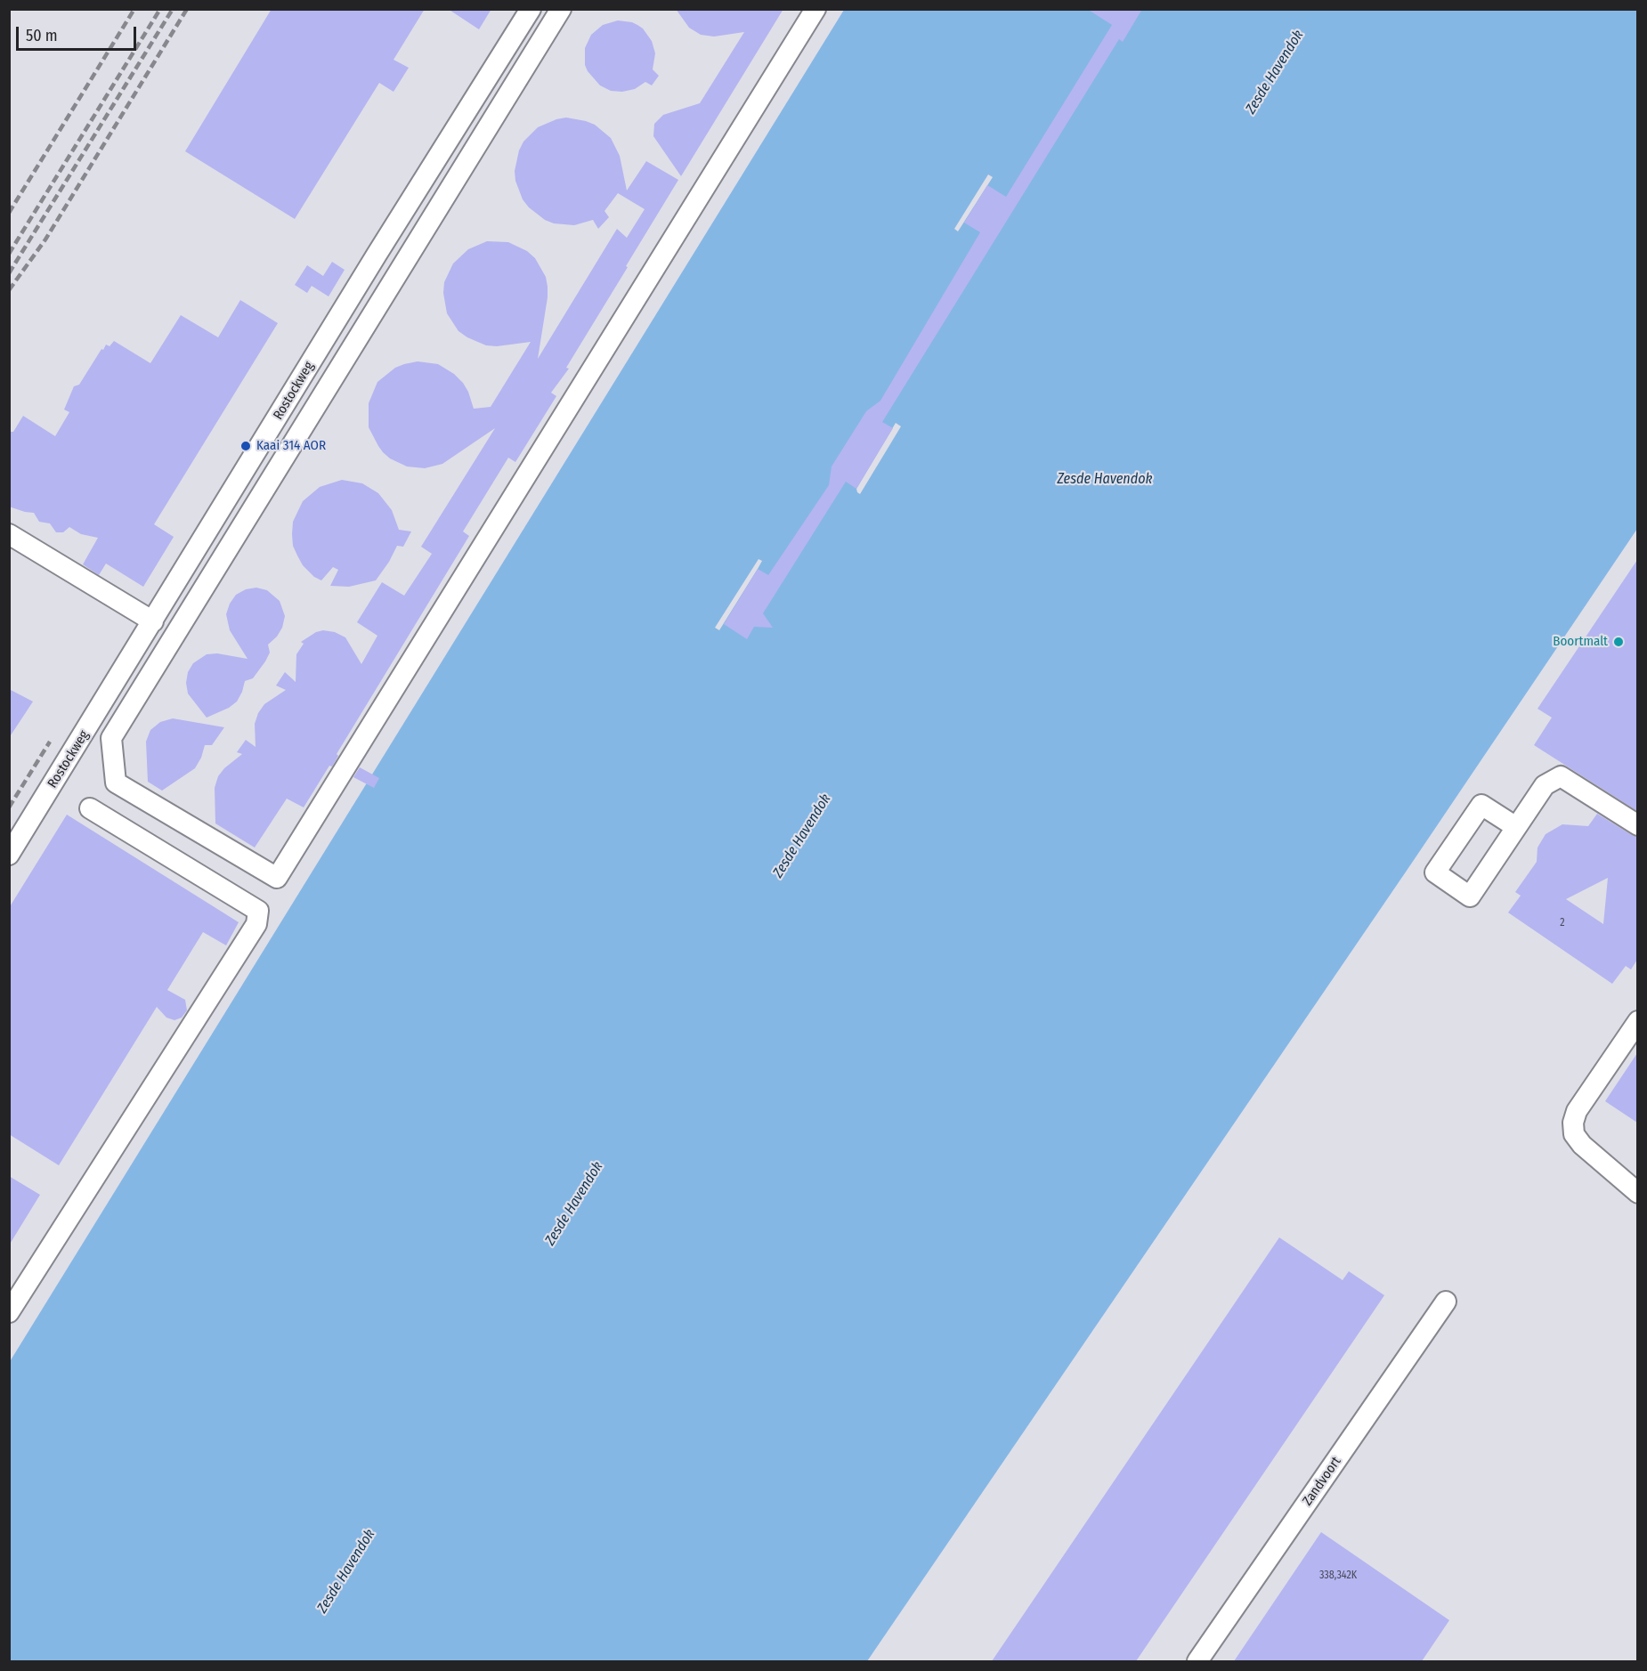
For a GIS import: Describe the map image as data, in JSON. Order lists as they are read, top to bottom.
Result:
{
  "streets": {
    "street": ["Rostockweg", "Zandvoort"]
  },
  "water": ["Zesde Havendok"],
  "places": ["Kaai 314 AOR", "Boortmalt"],
  "house_numbers": ["2", "338,342K"],
  "scale_bar": "50 m"
}
